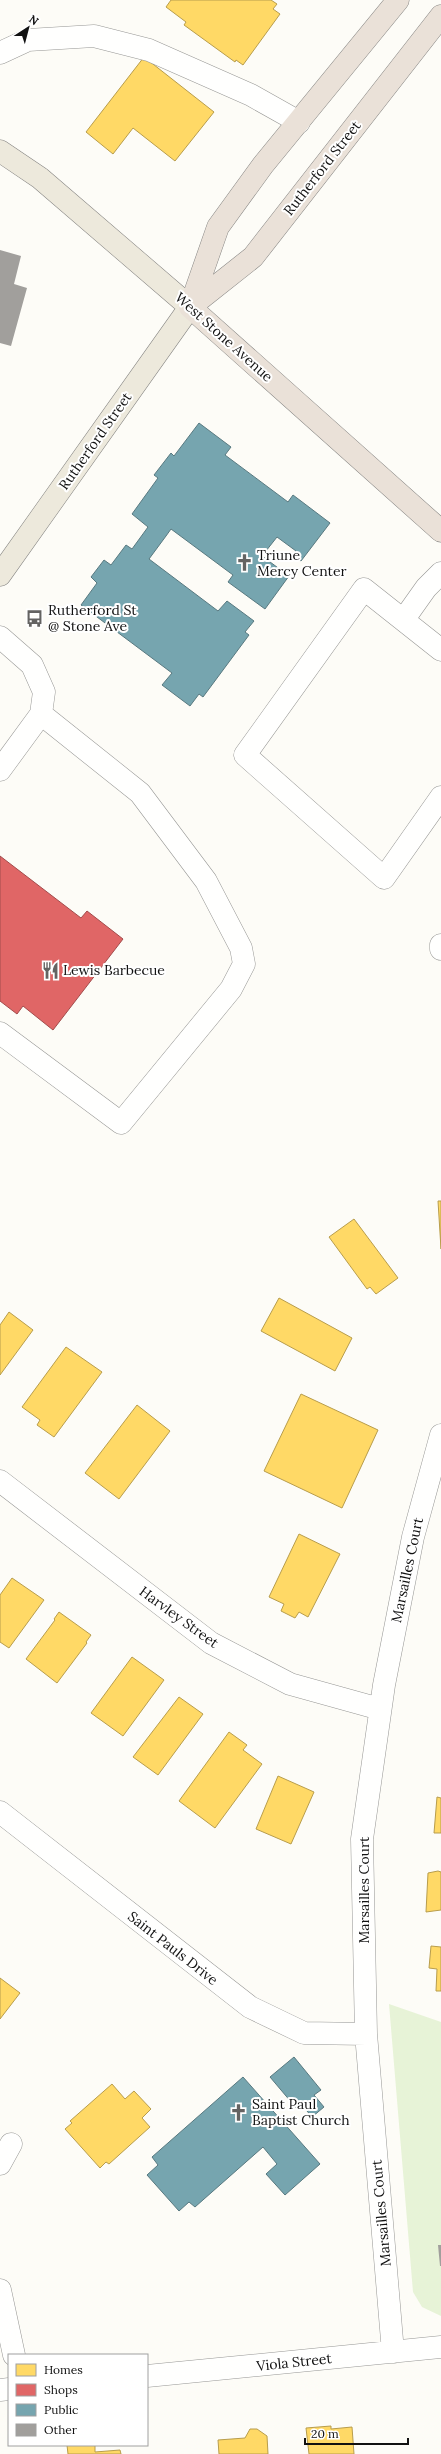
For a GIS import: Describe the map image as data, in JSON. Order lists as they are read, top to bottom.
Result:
{
  "streets": {
    "highway": ["Rutherford Street", "West Stone Avenue"],
    "street": [
      "Marsailles Court",
      "Harvley Street",
      "Saint Pauls Drive",
      "Viola Street"
    ]
  },
  "crossings": [
    ["Rutherford Street", "West Stone Avenue"],
    ["Marsailles Court", "Harvley Street"],
    ["Marsailles Court", "Saint Pauls Drive"],
    ["Marsailles Court", "Viola Street"]
  ],
  "places": {
    "church": ["Triune Mercy Center", "Saint Paul Baptist Church"],
    "bus stop": ["Rutherford St @ Stone Ave"],
    "restaurant": ["Lewis Barbecue"]
  },
  "legend": [
    "Homes",
    "Shops",
    "Public",
    "Other"
  ],
  "scale_bar": "20 m",
  "north": "top right"
}
